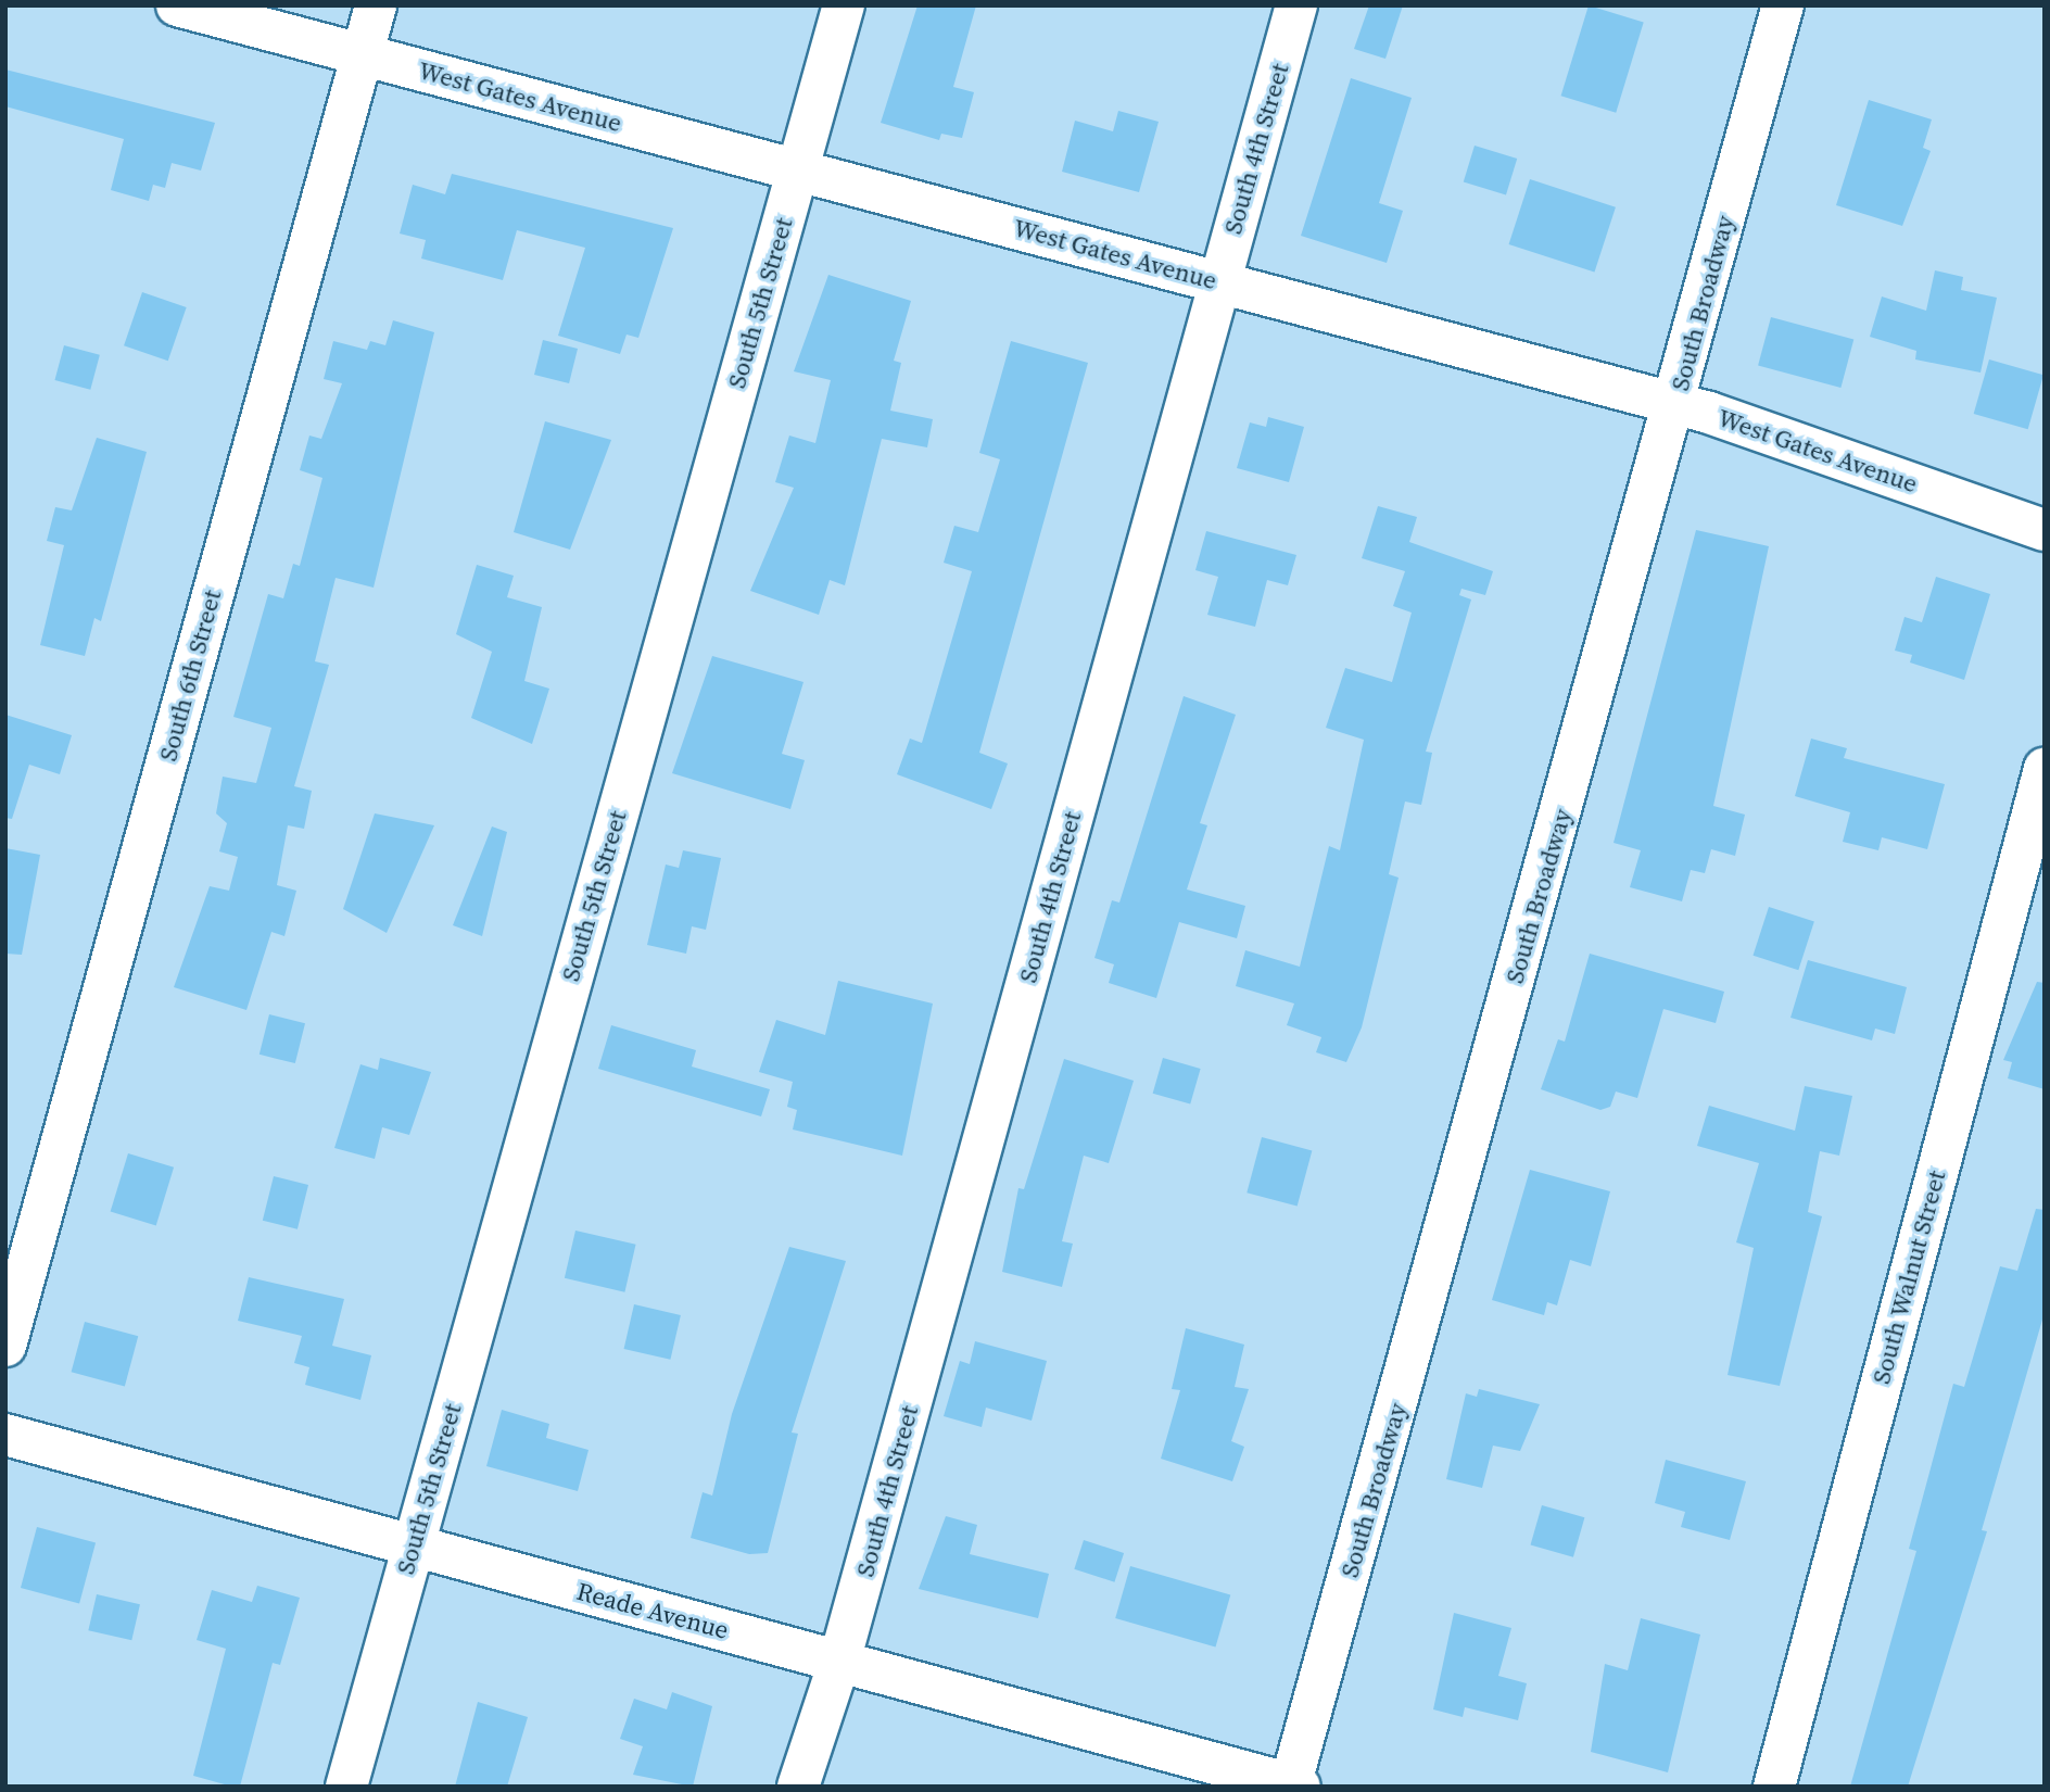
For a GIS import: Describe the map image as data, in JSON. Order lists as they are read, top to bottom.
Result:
{
  "streets": {
    "street": [
      "West Gates Avenue",
      "South 4th Street",
      "South 5th Street",
      "South Broadway",
      "South 6th Street",
      "South Walnut Street",
      "Reade Avenue"
    ]
  },
  "crossings": [
    ["West Gates Avenue", "South 4th Street"],
    ["West Gates Avenue", "South 5th Street"],
    ["West Gates Avenue", "South Broadway"],
    ["West Gates Avenue", "South 6th Street"],
    ["South 4th Street", "Reade Avenue"],
    ["South 5th Street", "Reade Avenue"],
    ["South Broadway", "Reade Avenue"]
  ]
}
